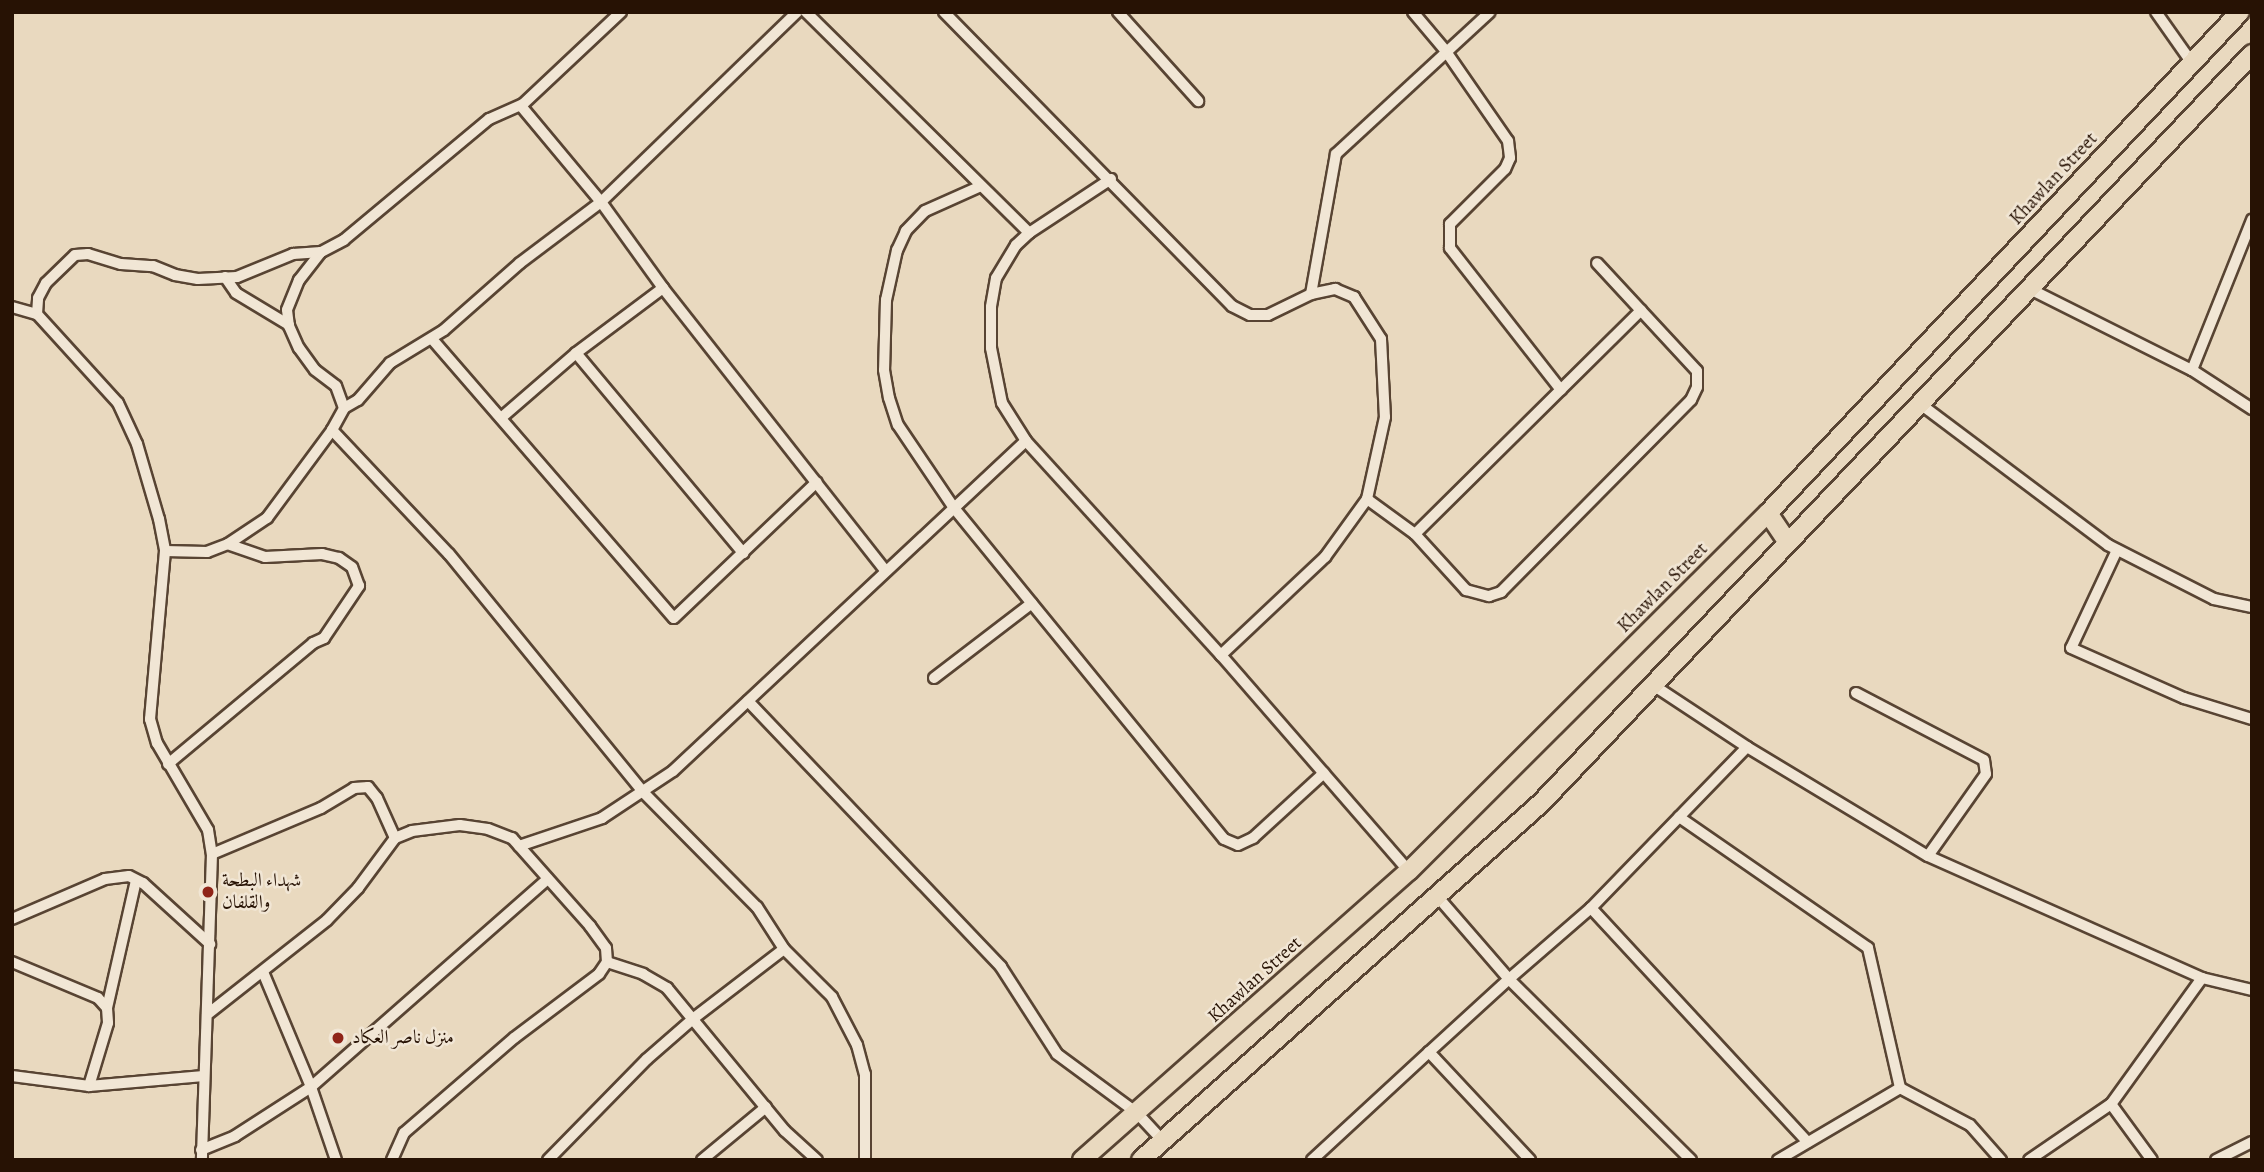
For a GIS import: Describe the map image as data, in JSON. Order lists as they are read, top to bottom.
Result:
{
  "streets": {
    "main road": ["Khawlan Street"]
  },
  "places": ["شهداء البطحة والقلفان", "منزل ناصر العكاد"]
}
